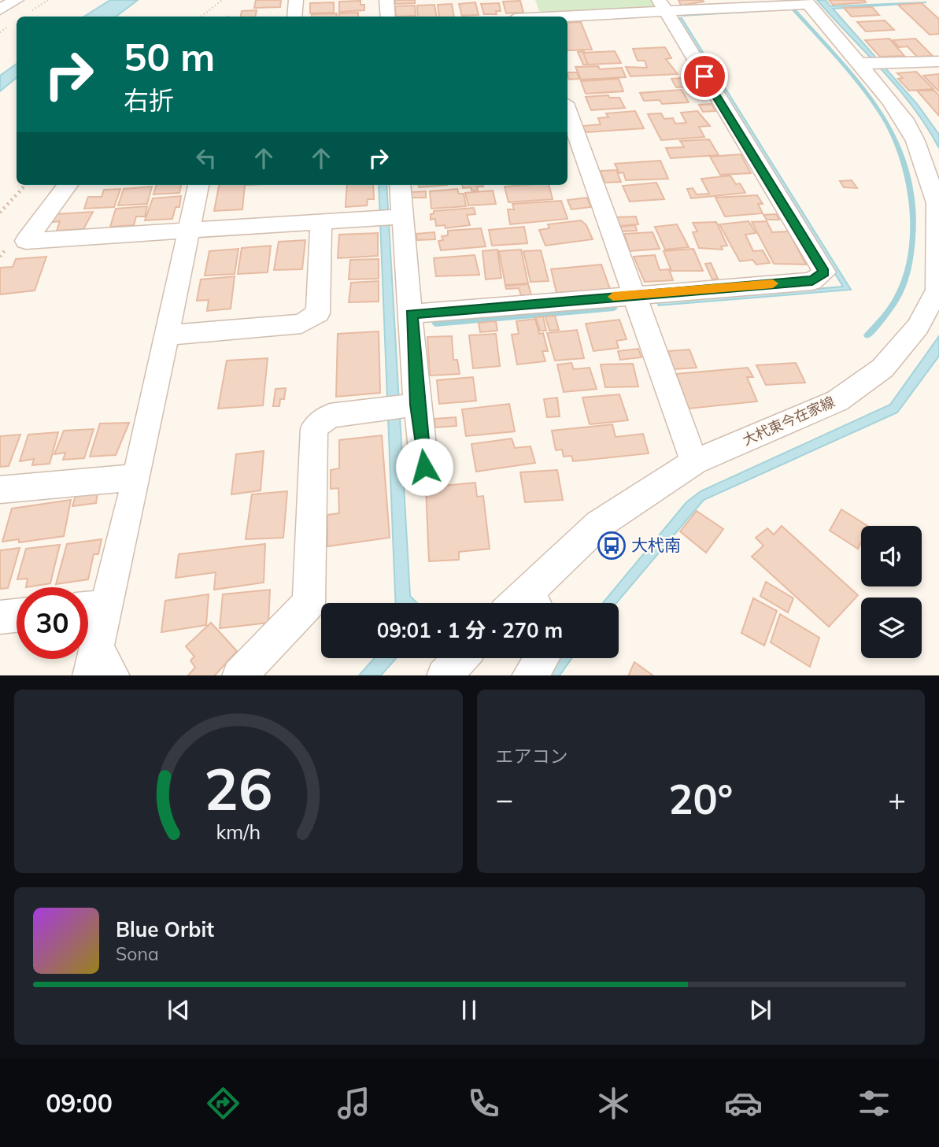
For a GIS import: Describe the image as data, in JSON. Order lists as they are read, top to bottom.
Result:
{
  "streets": {
    "street": ["大杙東今在家線"]
  },
  "places": {
    "bus stop": ["大杙南"]
  },
  "page": {
    "turn": ["50 m", "右折"],
    "limit": "30",
    "trip": "09:01 · 1 分 · 270 m",
    "tile": "エアコン",
    "heat": ["−", "20°", "+"],
    "song": ["Blue Orbit", "Sona"],
    "tabs": "09:00",
    "gauge": ["26", "km/h"]
  }
}
